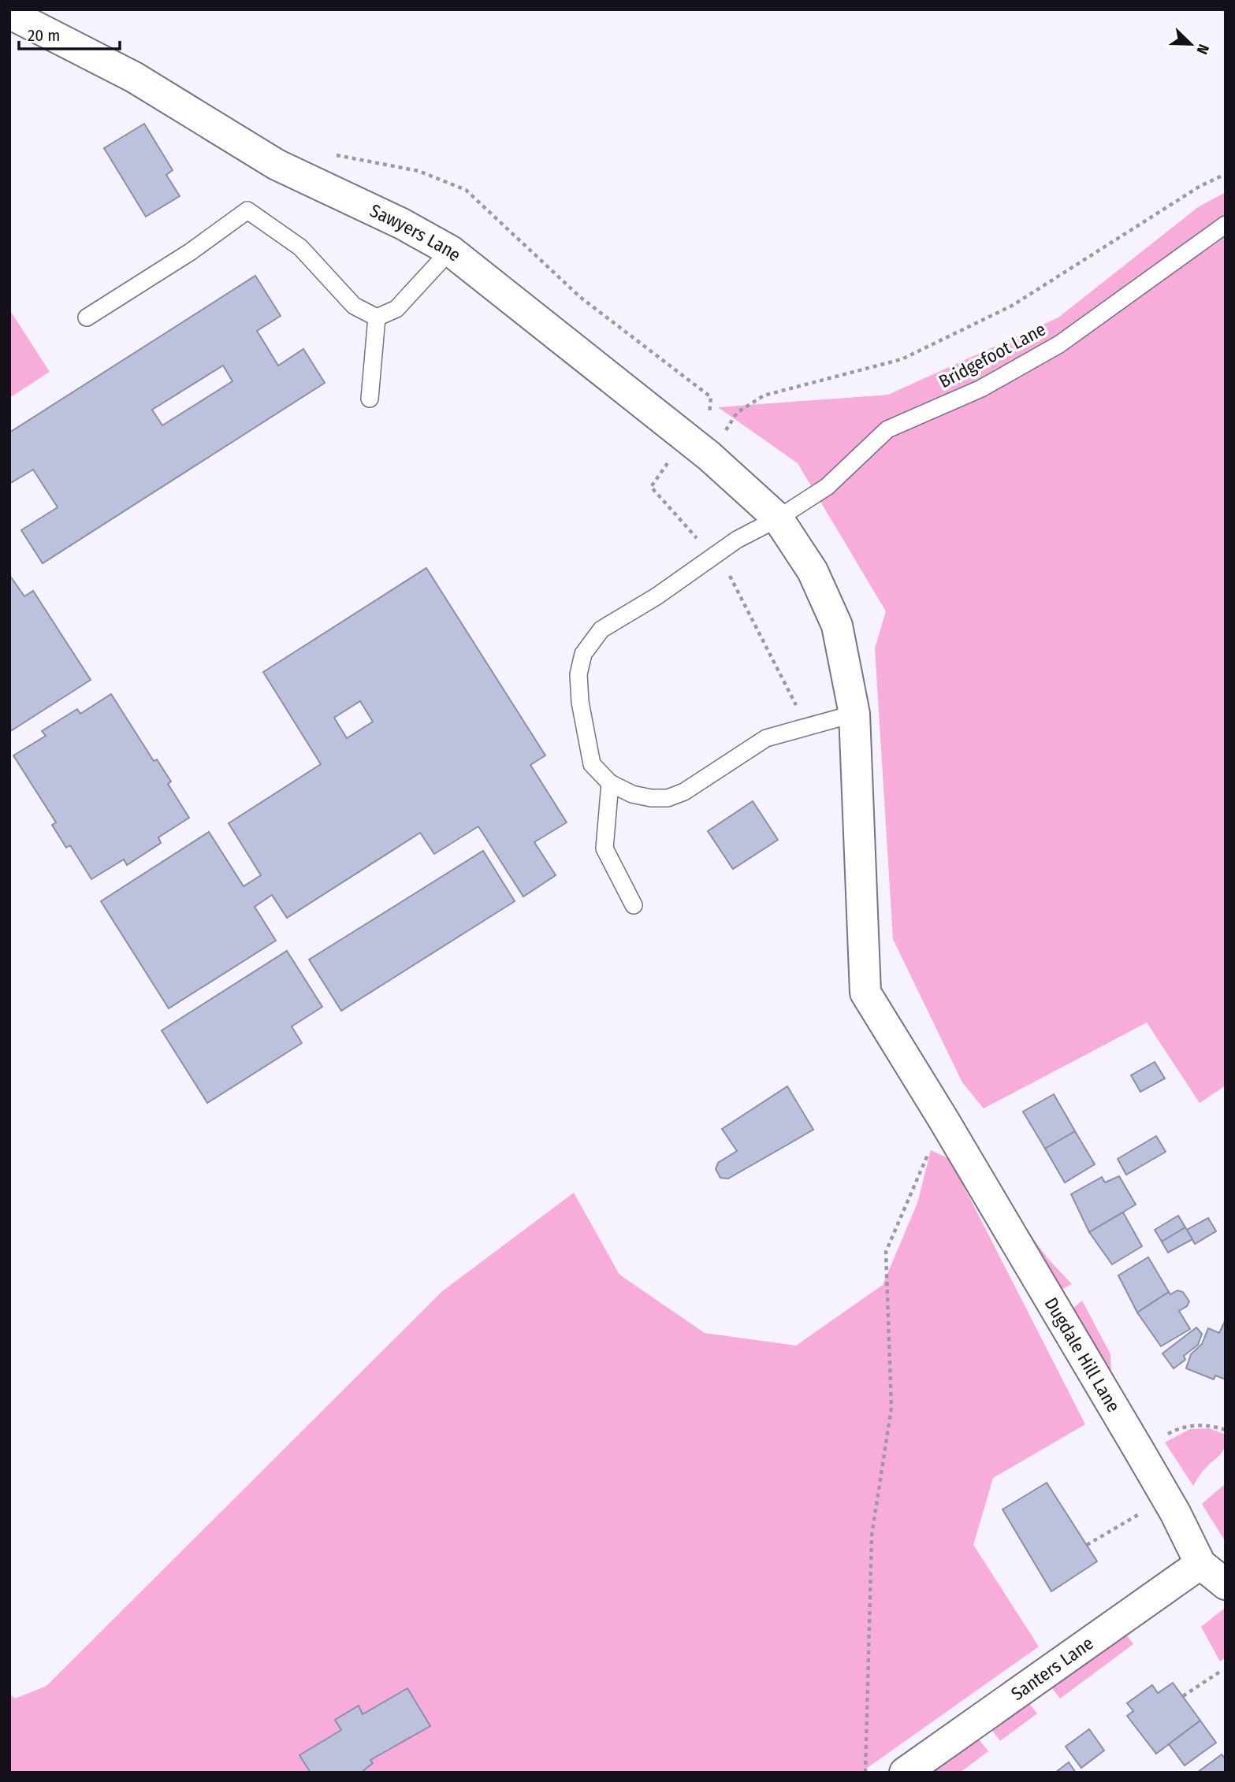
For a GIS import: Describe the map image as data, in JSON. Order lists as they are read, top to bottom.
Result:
{
  "streets": {
    "street": ["Sawyers Lane", "Dugdale Hill Lane", "Santers Lane"],
    "lane": ["Bridgefoot Lane"]
  },
  "crossings": [
    ["Sawyers Lane", "Bridgefoot Lane"],
    ["Sawyers Lane", "Dugdale Hill Lane"],
    ["Dugdale Hill Lane", "Santers Lane"]
  ],
  "scale_bar": "20 m",
  "north": "bottom right"
}
